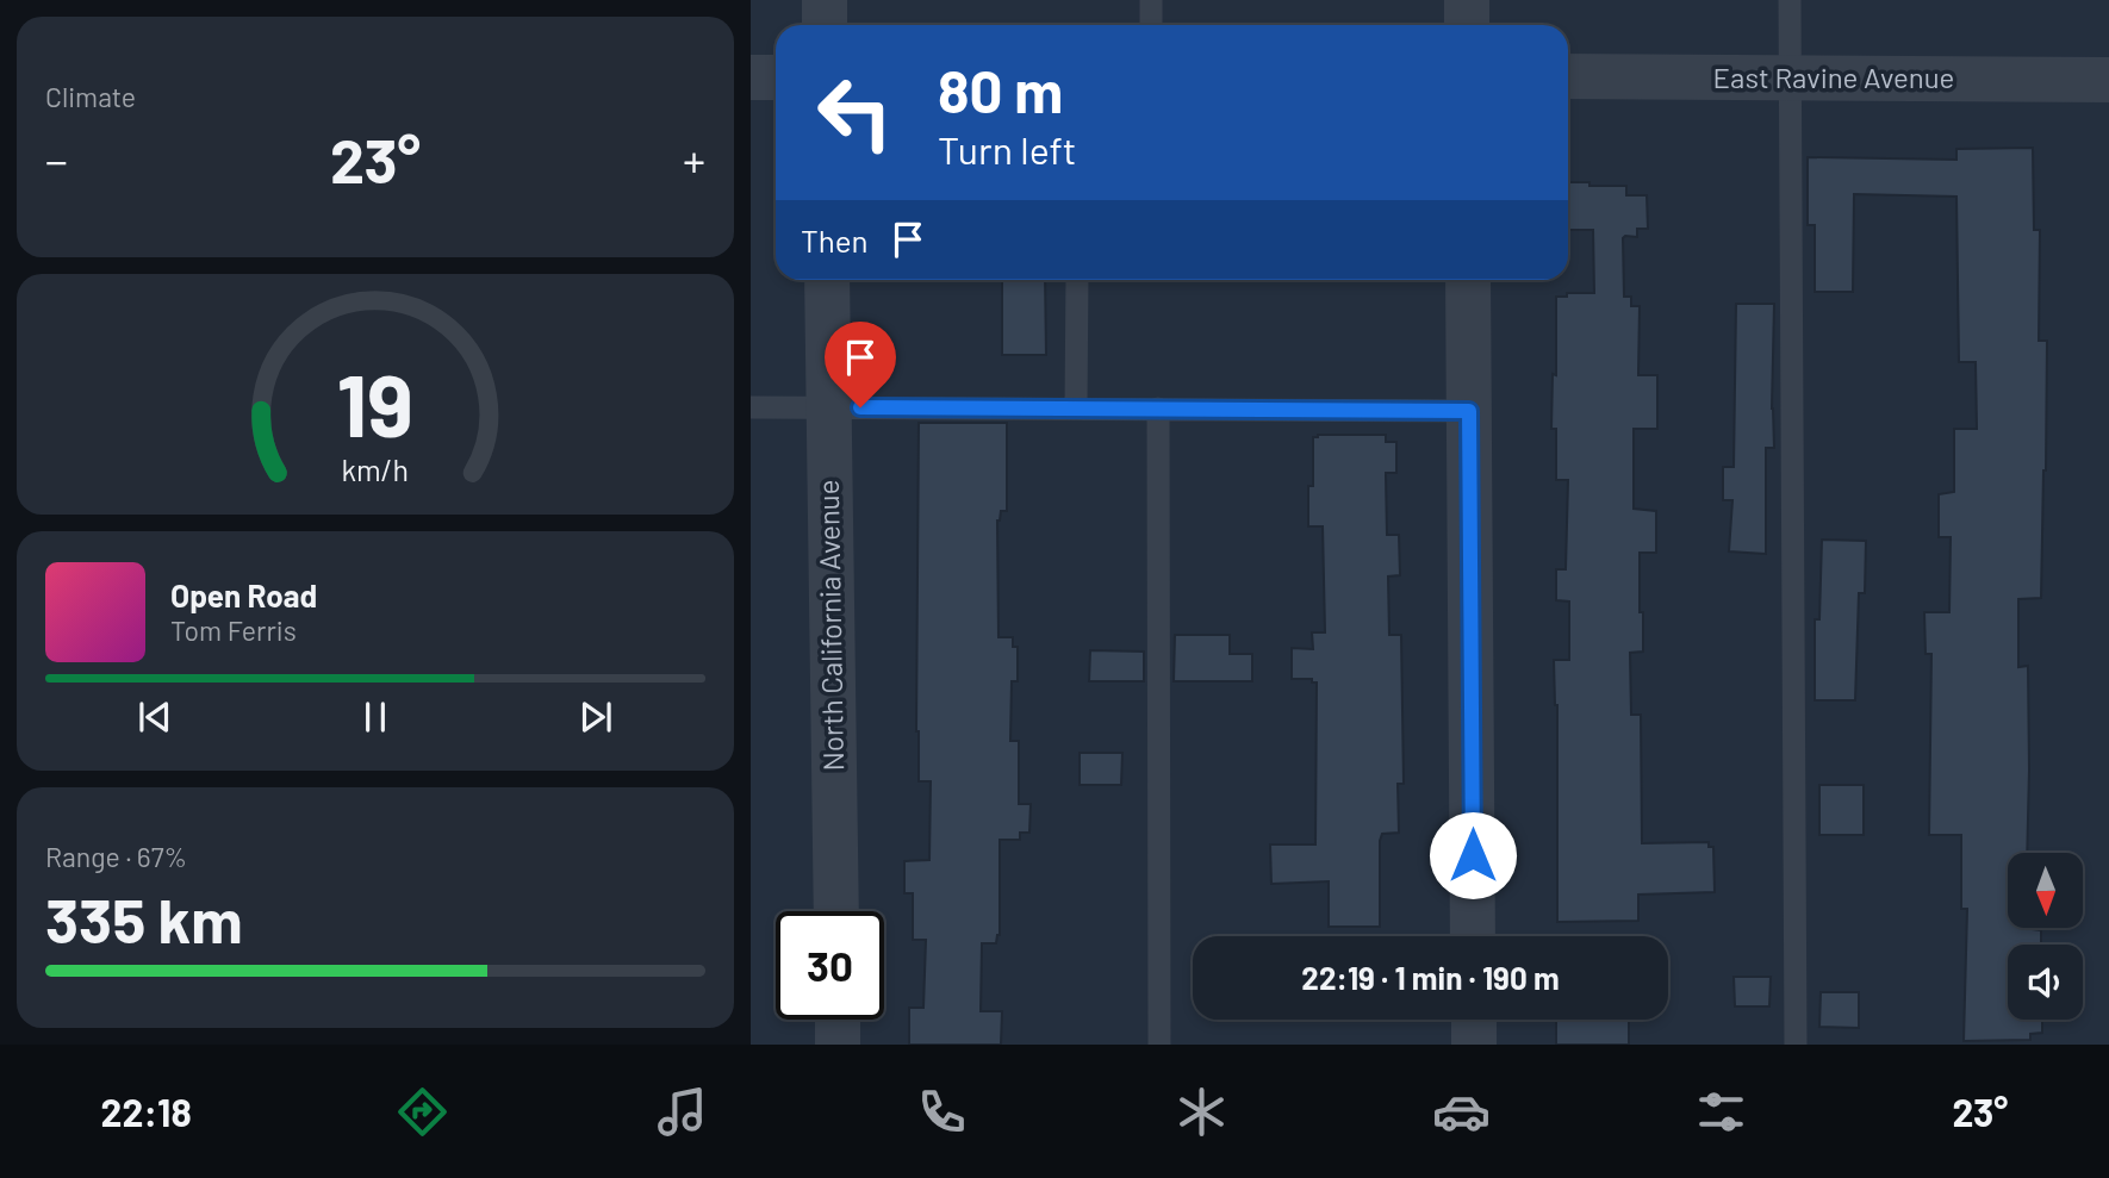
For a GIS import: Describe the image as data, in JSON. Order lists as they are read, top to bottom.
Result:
{
  "streets": {
    "street": ["East Ravine Avenue", "North California Avenue"]
  },
  "north": "bottom",
  "page": {
    "tile": [
      "Climate",
      ["Range · 67%", "335 km"]
    ],
    "turn": ["80 m", "Turn left"],
    "heat": ["−", "23°", "+"],
    "then": "Then",
    "song": ["Open Road", "Tom Ferris"],
    "limit": "30",
    "trip": "22:19 · 1 min · 190 m",
    "tabs": ["22:18", "23°"],
    "gauge": ["19", "km/h"]
  }
}
